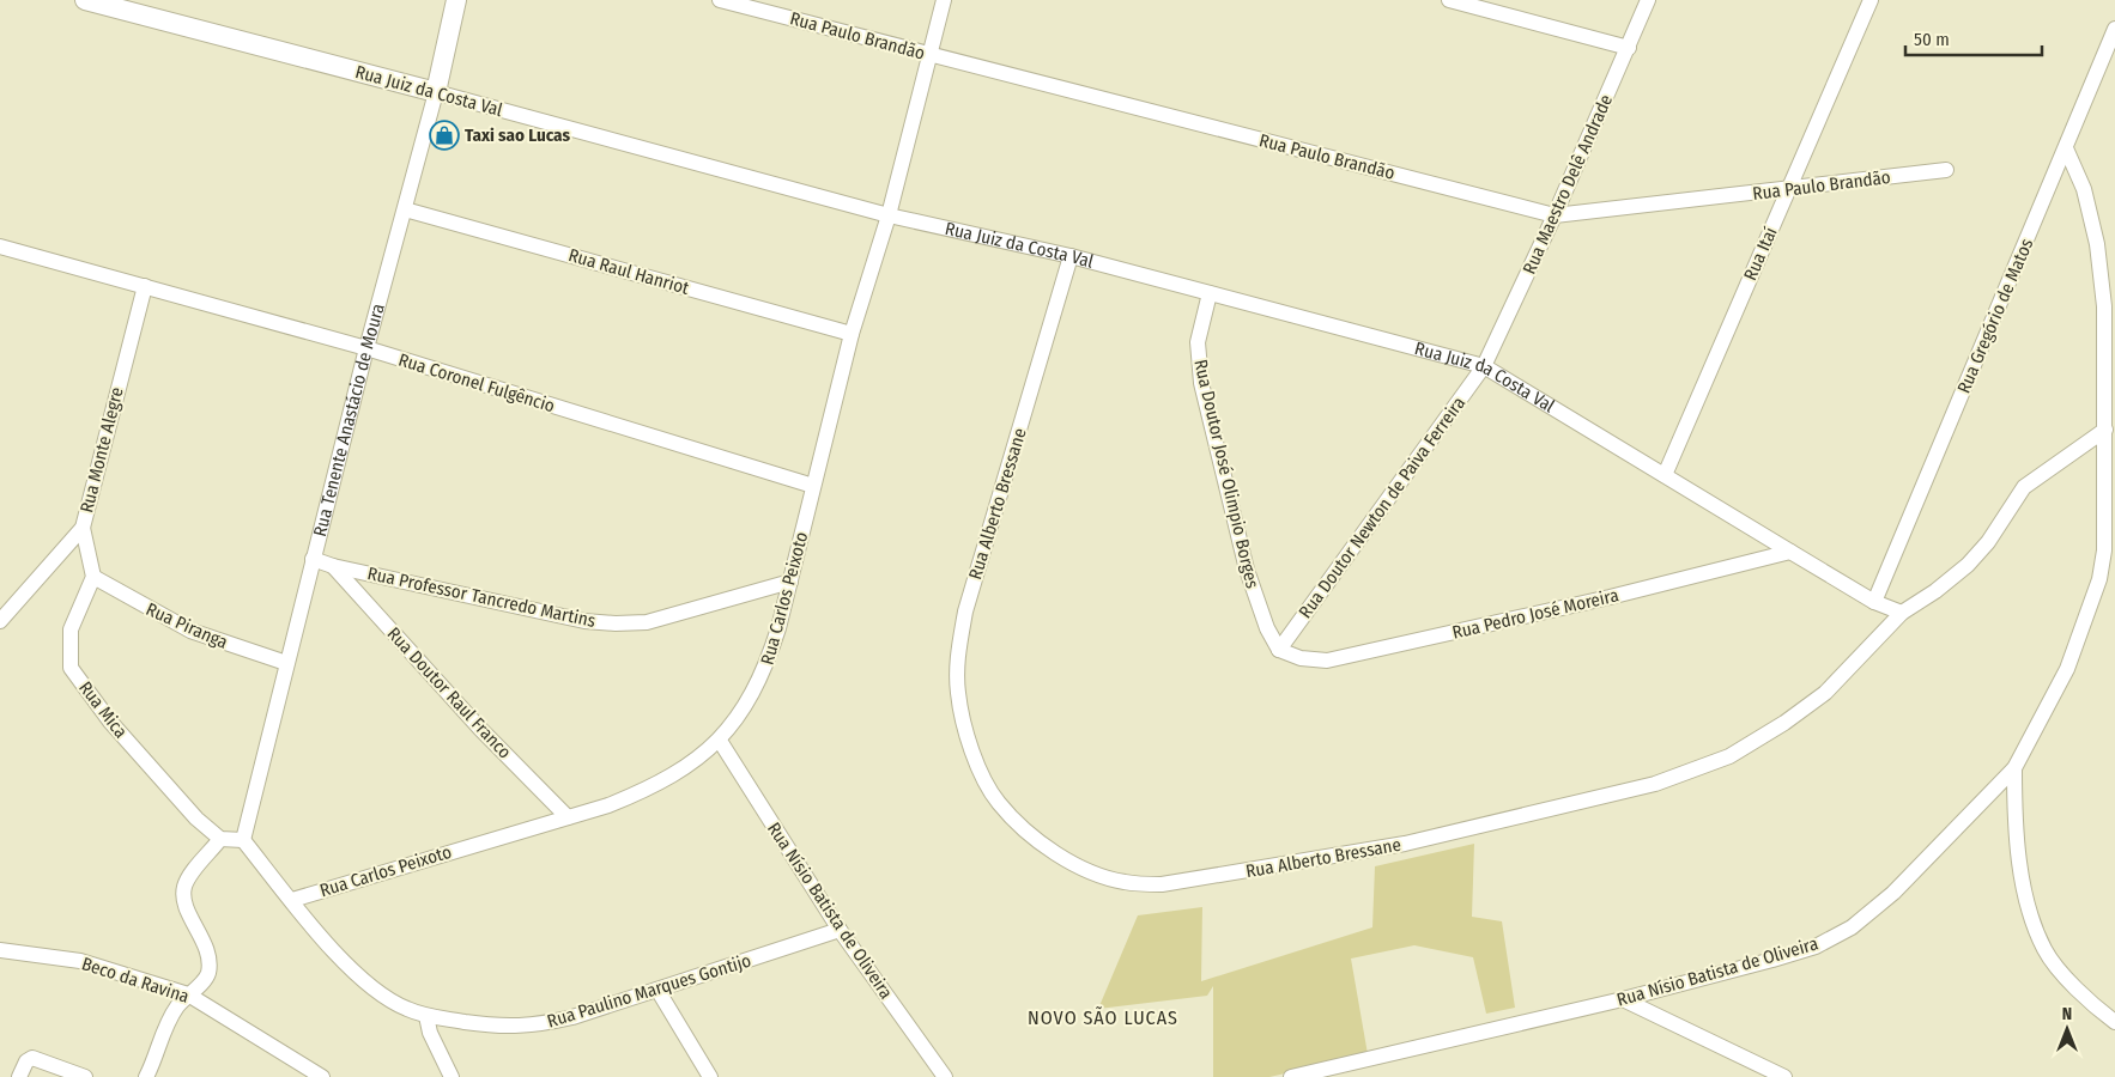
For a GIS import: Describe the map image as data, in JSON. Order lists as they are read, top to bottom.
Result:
{
  "streets": {
    "street": [
      "Rua Paulo Brandão",
      "Rua Juiz da Costa Val",
      "Rua Maestro Delê Andrade",
      "Rua Itaí",
      "Rua Raul Hanriot",
      "Rua Gregório de Matos",
      "Rua Coronel Fulgêncio",
      "Rua Tenente Anastácio de Moura",
      "Rua Monte Alegre",
      "Rua Doutor José Olimpio Borges",
      "Rua Alberto Bressane",
      "Rua Doutor Newton de Paiva Ferreira",
      "Rua Professor Tancredo Martins",
      "Rua Carlos Peixoto",
      "Rua Pedro José Moreira",
      "Rua Piranga",
      "Rua Doutor Raul Franco",
      "Rua Mica",
      "Rua Nísio Batista de Oliveira",
      "Beco da Ravina",
      "Rua Paulino Marques Gontijo"
    ]
  },
  "crossings": [
    ["Rua Paulo Brandão", "Rua Maestro Delê Andrade"],
    ["Rua Paulo Brandão", "Rua Itaí"],
    ["Rua Paulo Brandão", "Rua Carlos Peixoto"],
    ["Rua Juiz da Costa Val", "Rua Maestro Delê Andrade"],
    ["Rua Juiz da Costa Val", "Rua Itaí"],
    ["Rua Juiz da Costa Val", "Rua Gregório de Matos"],
    ["Rua Juiz da Costa Val", "Rua Tenente Anastácio de Moura"],
    ["Rua Juiz da Costa Val", "Rua Doutor José Olimpio Borges"],
    ["Rua Juiz da Costa Val", "Rua Alberto Bressane"],
    ["Rua Juiz da Costa Val", "Rua Doutor Newton de Paiva Ferreira"],
    ["Rua Juiz da Costa Val", "Rua Carlos Peixoto"],
    ["Rua Juiz da Costa Val", "Rua Pedro José Moreira"],
    ["Rua Maestro Delê Andrade", "Rua Doutor Newton de Paiva Ferreira"],
    ["Rua Raul Hanriot", "Rua Tenente Anastácio de Moura"],
    ["Rua Raul Hanriot", "Rua Carlos Peixoto"],
    ["Rua Gregório de Matos", "Rua Nísio Batista de Oliveira"],
    ["Rua Coronel Fulgêncio", "Rua Tenente Anastácio de Moura"],
    ["Rua Coronel Fulgêncio", "Rua Monte Alegre"],
    ["Rua Coronel Fulgêncio", "Rua Carlos Peixoto"],
    ["Rua Tenente Anastácio de Moura", "Rua Professor Tancredo Martins"],
    ["Rua Tenente Anastácio de Moura", "Rua Piranga"],
    ["Rua Tenente Anastácio de Moura", "Rua Paulino Marques Gontijo"],
    ["Rua Doutor José Olimpio Borges", "Rua Doutor Newton de Paiva Ferreira"],
    ["Rua Doutor José Olimpio Borges", "Rua Pedro José Moreira"],
    ["Rua Alberto Bressane", "Rua Nísio Batista de Oliveira"],
    ["Rua Doutor Newton de Paiva Ferreira", "Rua Pedro José Moreira"],
    ["Rua Professor Tancredo Martins", "Rua Carlos Peixoto"],
    ["Rua Professor Tancredo Martins", "Rua Doutor Raul Franco"],
    ["Rua Carlos Peixoto", "Rua Doutor Raul Franco"],
    ["Rua Carlos Peixoto", "Rua Nísio Batista de Oliveira"],
    ["Rua Carlos Peixoto", "Rua Paulino Marques Gontijo"],
    ["Rua Piranga", "Rua Mica"],
    ["Rua Nísio Batista de Oliveira", "Rua Paulino Marques Gontijo"]
  ],
  "districts": ["NOVO SÃO LUCAS"],
  "places": {
    "shop": ["Taxi sao Lucas"]
  },
  "scale_bar": "50 m",
  "north": "top"
}
